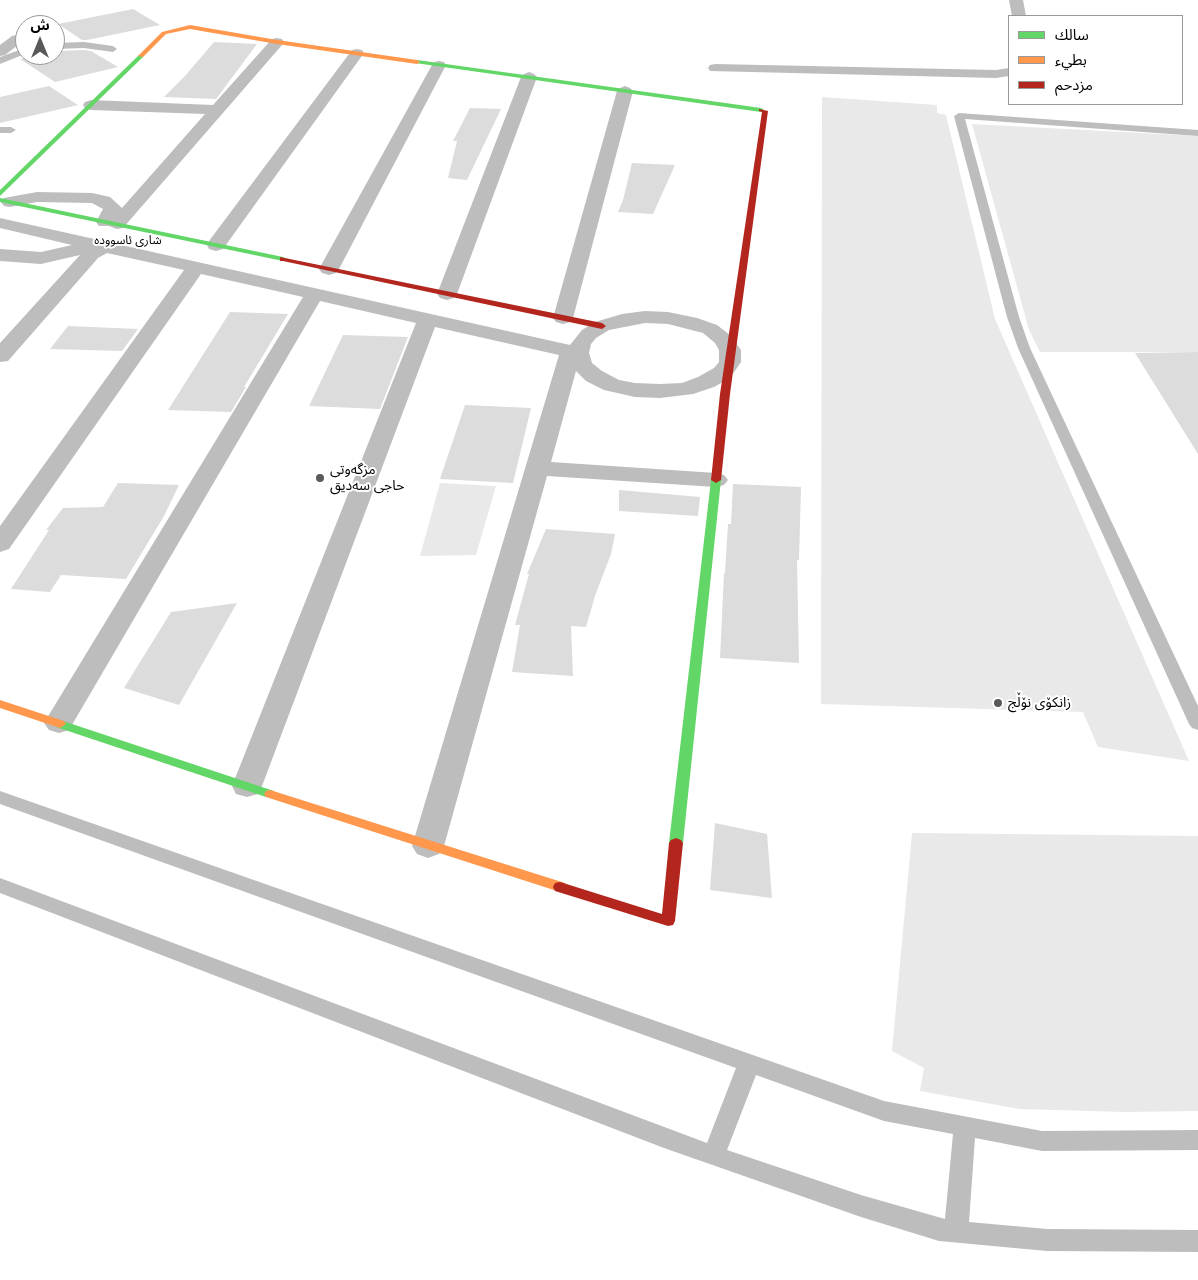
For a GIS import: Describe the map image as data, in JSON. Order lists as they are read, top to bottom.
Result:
{
  "districts": ["شاری ئاسوودە"],
  "places": ["مزگەوتی حاجی سەدیق", "زانکۆی نۆڵج"],
  "legend": ["سالك", "بطيء", "مزدحم"],
  "north": "top"
}
